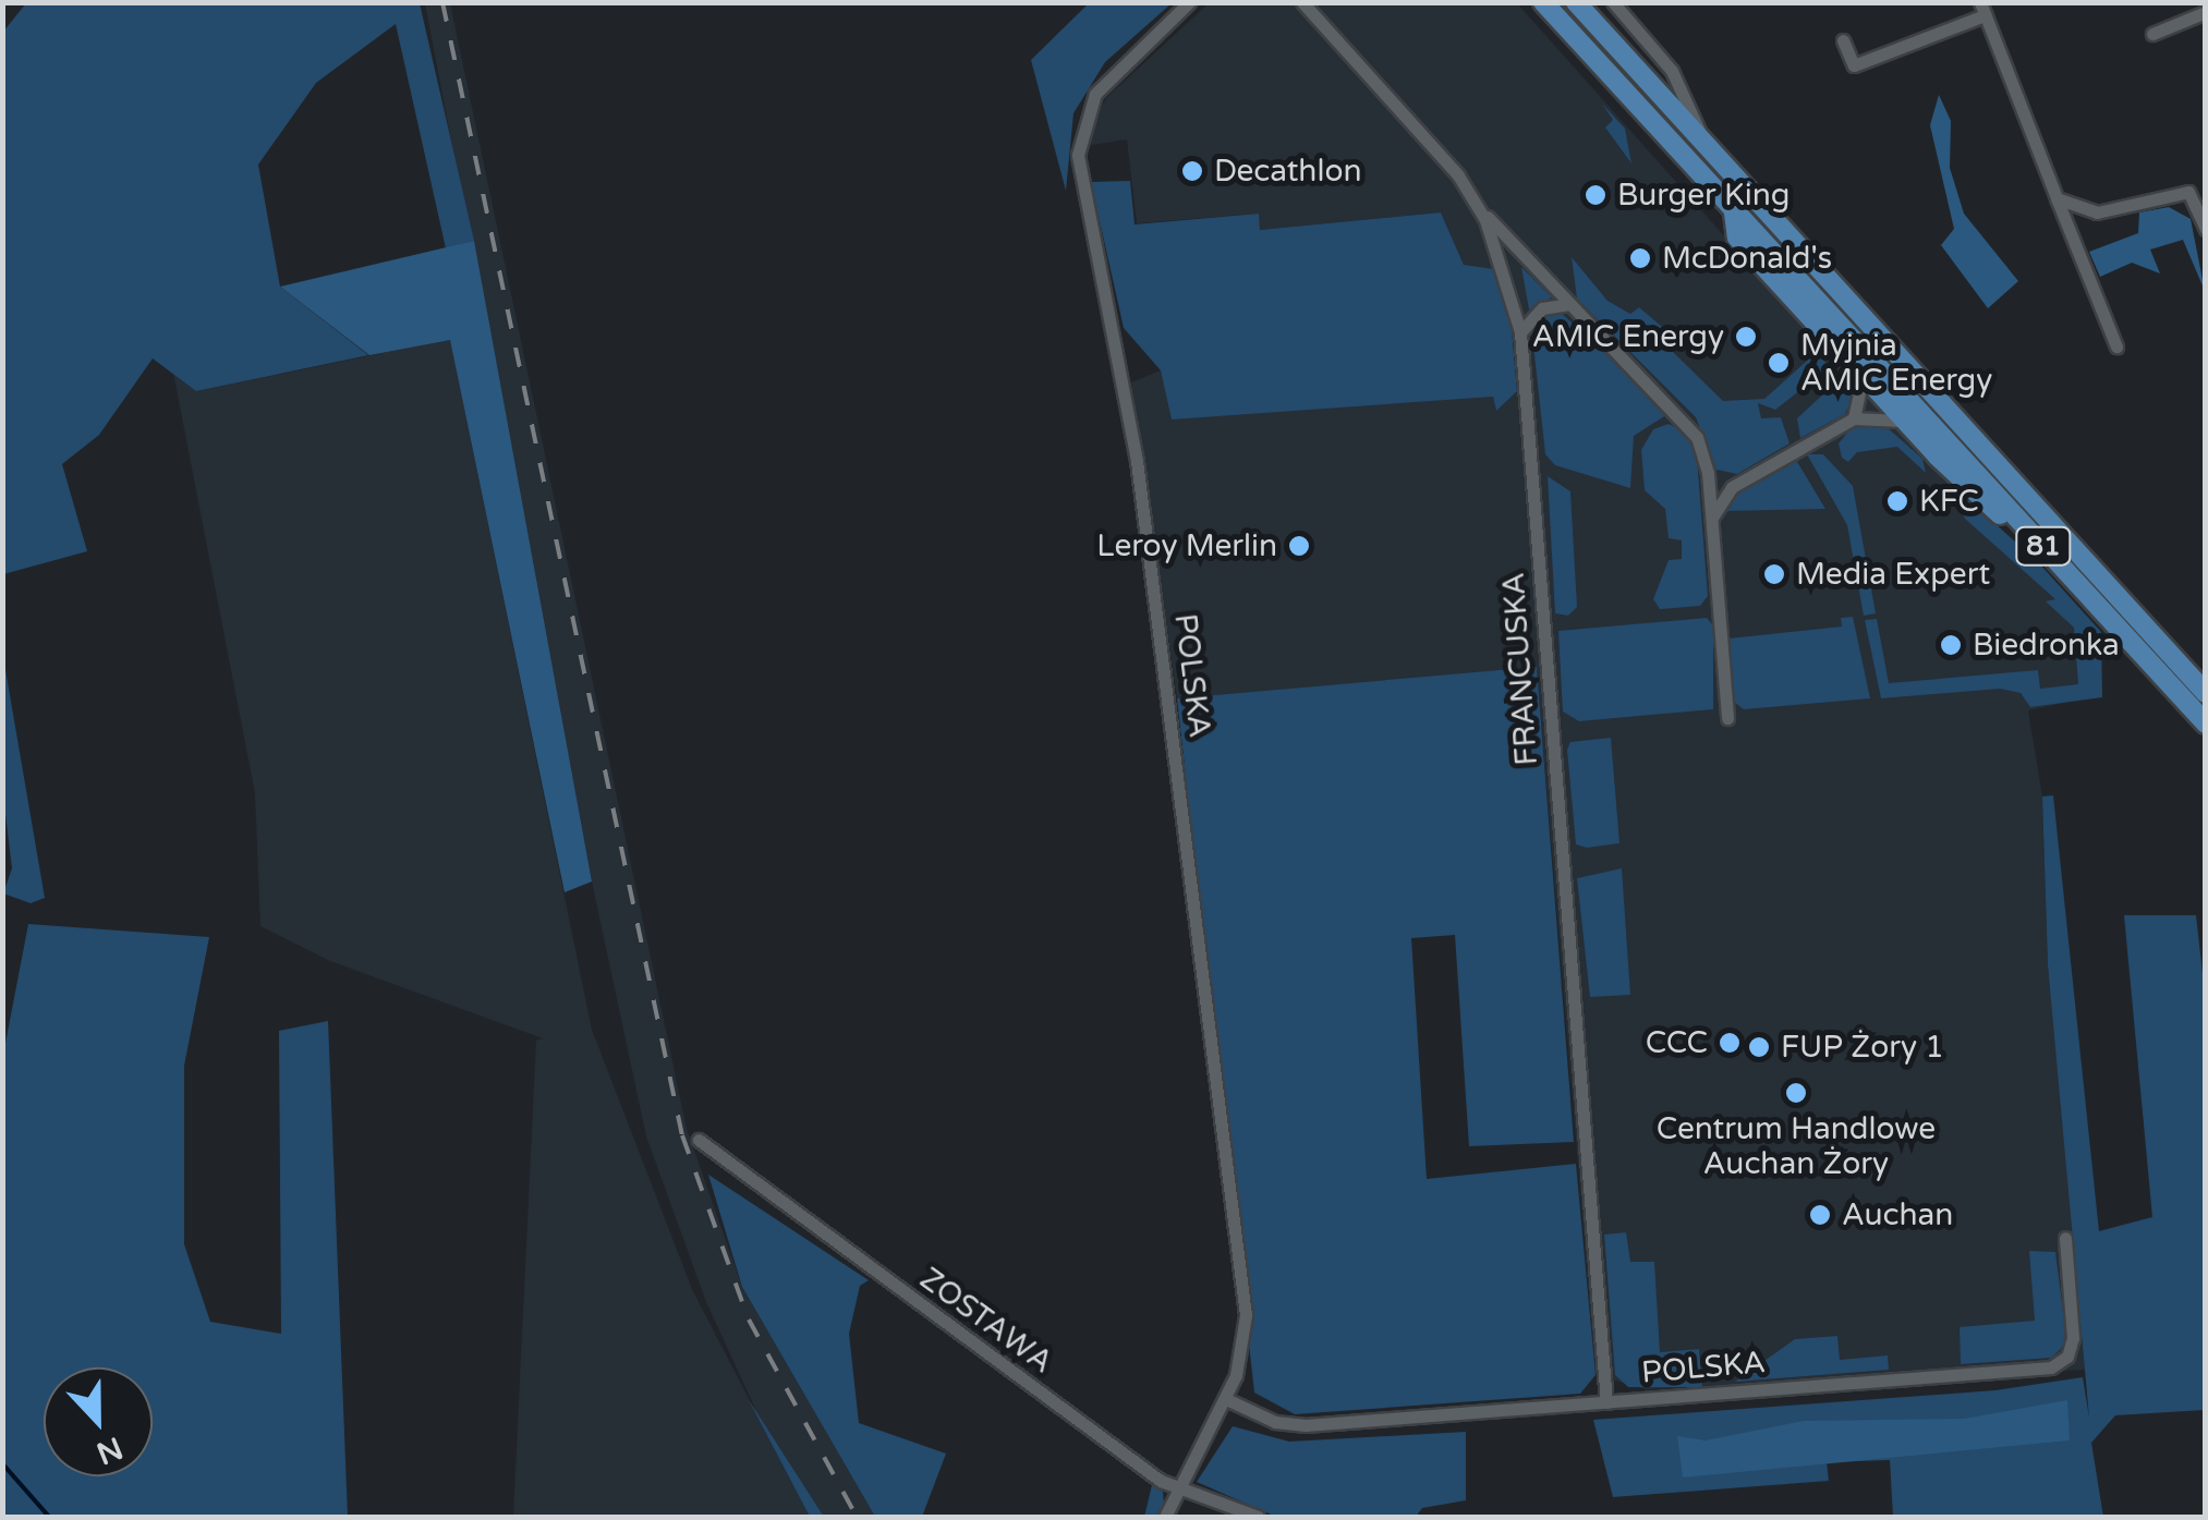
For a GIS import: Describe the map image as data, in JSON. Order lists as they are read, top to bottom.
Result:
{
  "streets": {
    "main road": ["81"],
    "street": ["FRANCUSKA", "POLSKA", "ZOSTAWA"]
  },
  "crossings": [
    ["FRANCUSKA", "POLSKA"],
    ["POLSKA", "ZOSTAWA"]
  ],
  "places": [
    "Decathlon",
    "Burger King",
    "McDonald's",
    "AMIC Energy",
    "Myjnia AMIC Energy",
    "KFC",
    "Leroy Merlin",
    "Media Expert",
    "Biedronka",
    "CCC",
    "FUP Żory 1",
    "Centrum Handlowe Auchan Żory",
    "Auchan"
  ],
  "north": "bottom"
}
